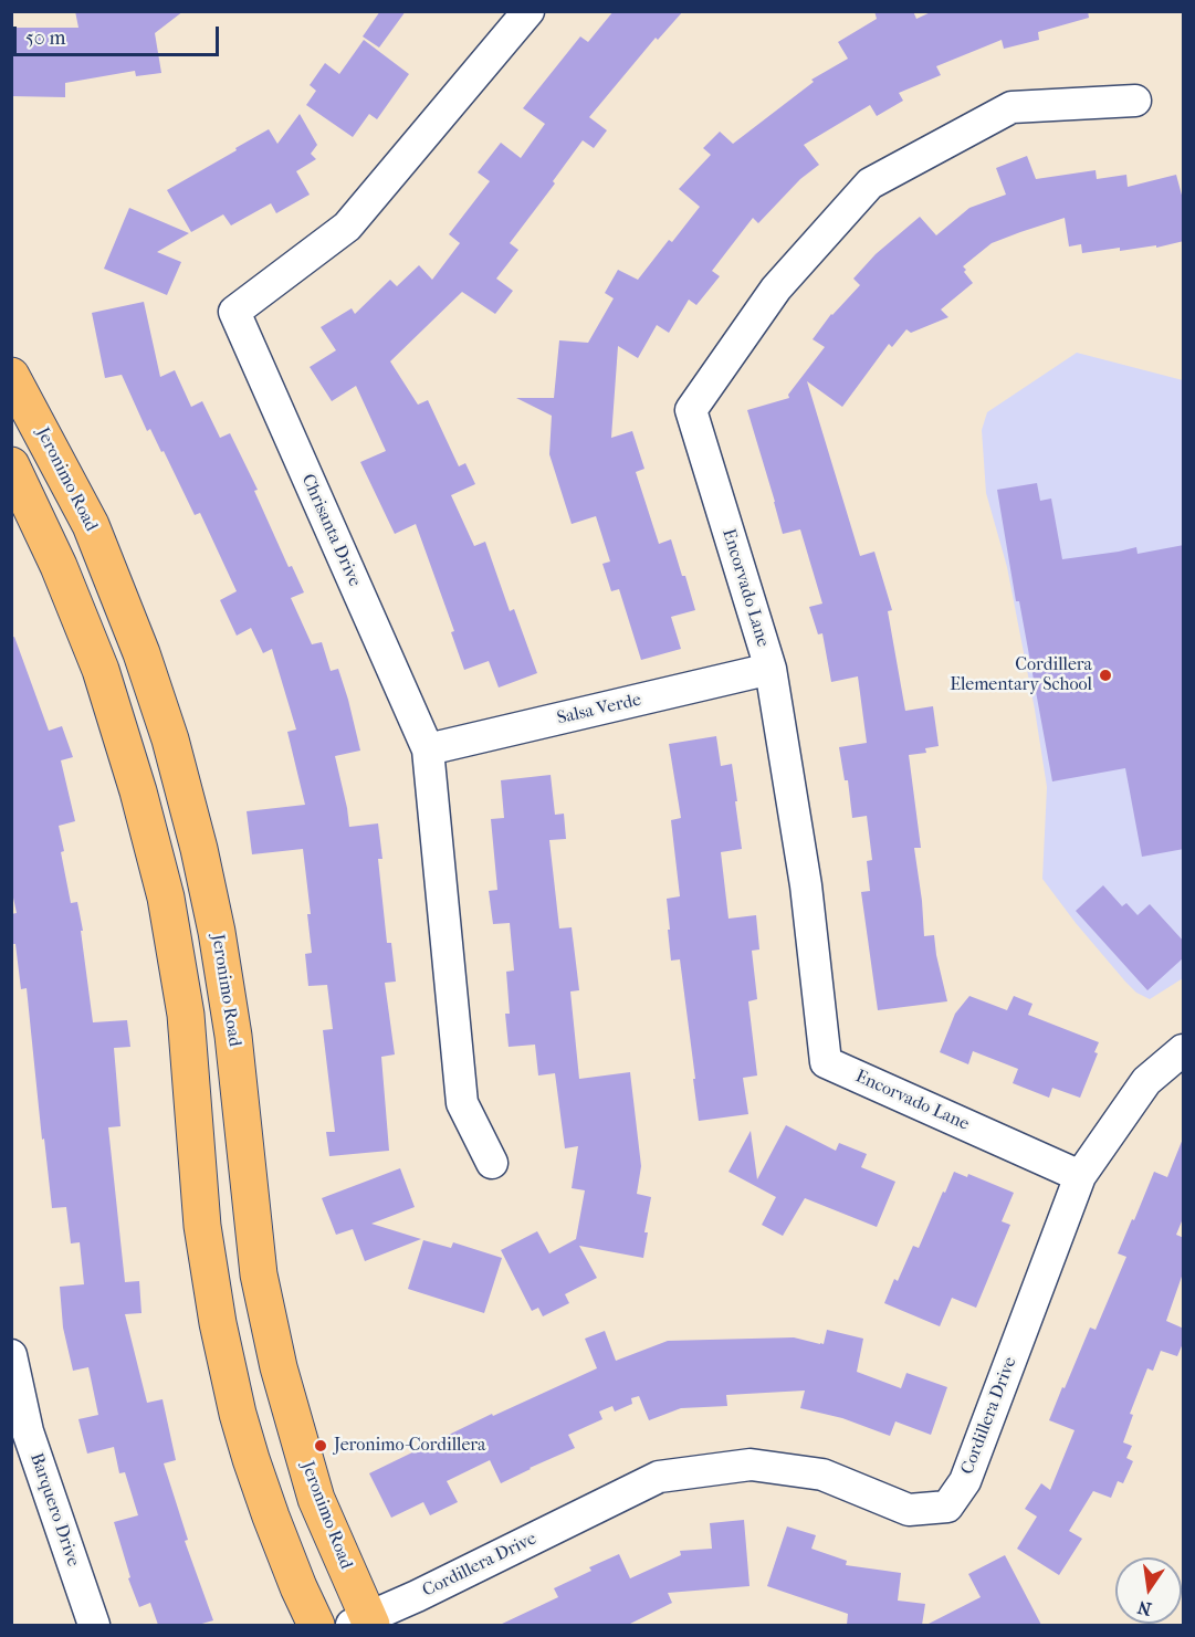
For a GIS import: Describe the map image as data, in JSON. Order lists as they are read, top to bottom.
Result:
{
  "streets": {
    "main road": ["Jeronimo Road"],
    "street": [
      "Chrisanta Drive",
      "Encorvado Lane",
      "Salsa Verde",
      "Cordillera Drive",
      "Barquero Drive"
    ]
  },
  "crossings": [
    ["Jeronimo Road", "Cordillera Drive"],
    ["Chrisanta Drive", "Salsa Verde"],
    ["Encorvado Lane", "Salsa Verde"],
    ["Encorvado Lane", "Cordillera Drive"]
  ],
  "places": ["Cordillera Elementary School", "Jeronimo-Cordillera"],
  "scale_bar": "50 m",
  "north": "bottom"
}
